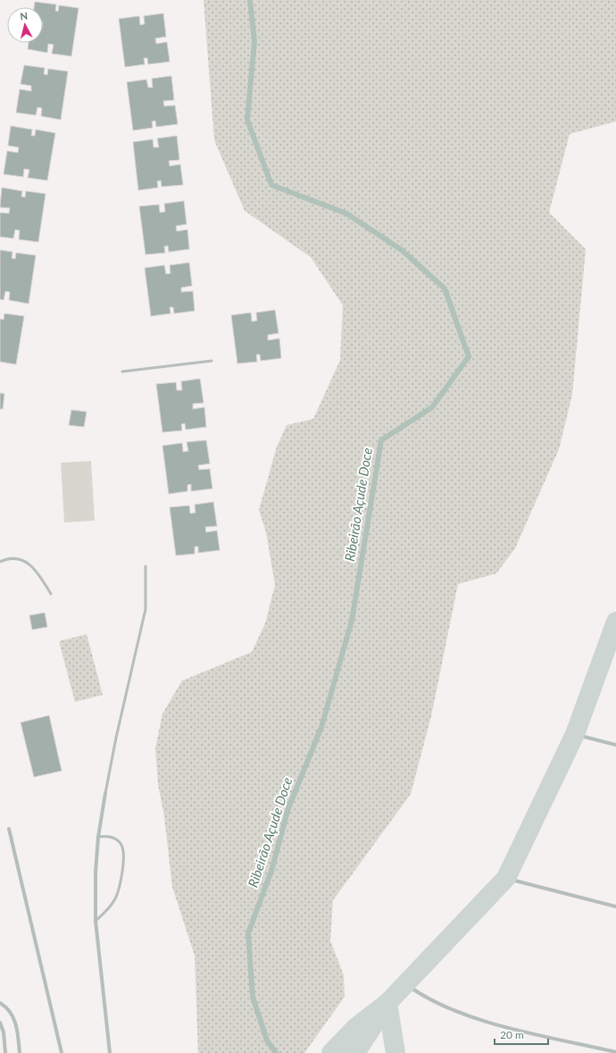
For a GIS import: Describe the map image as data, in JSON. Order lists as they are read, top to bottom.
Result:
{
  "water": ["Ribeirão Açude Doce"],
  "scale_bar": "20 m",
  "north": "top"
}
